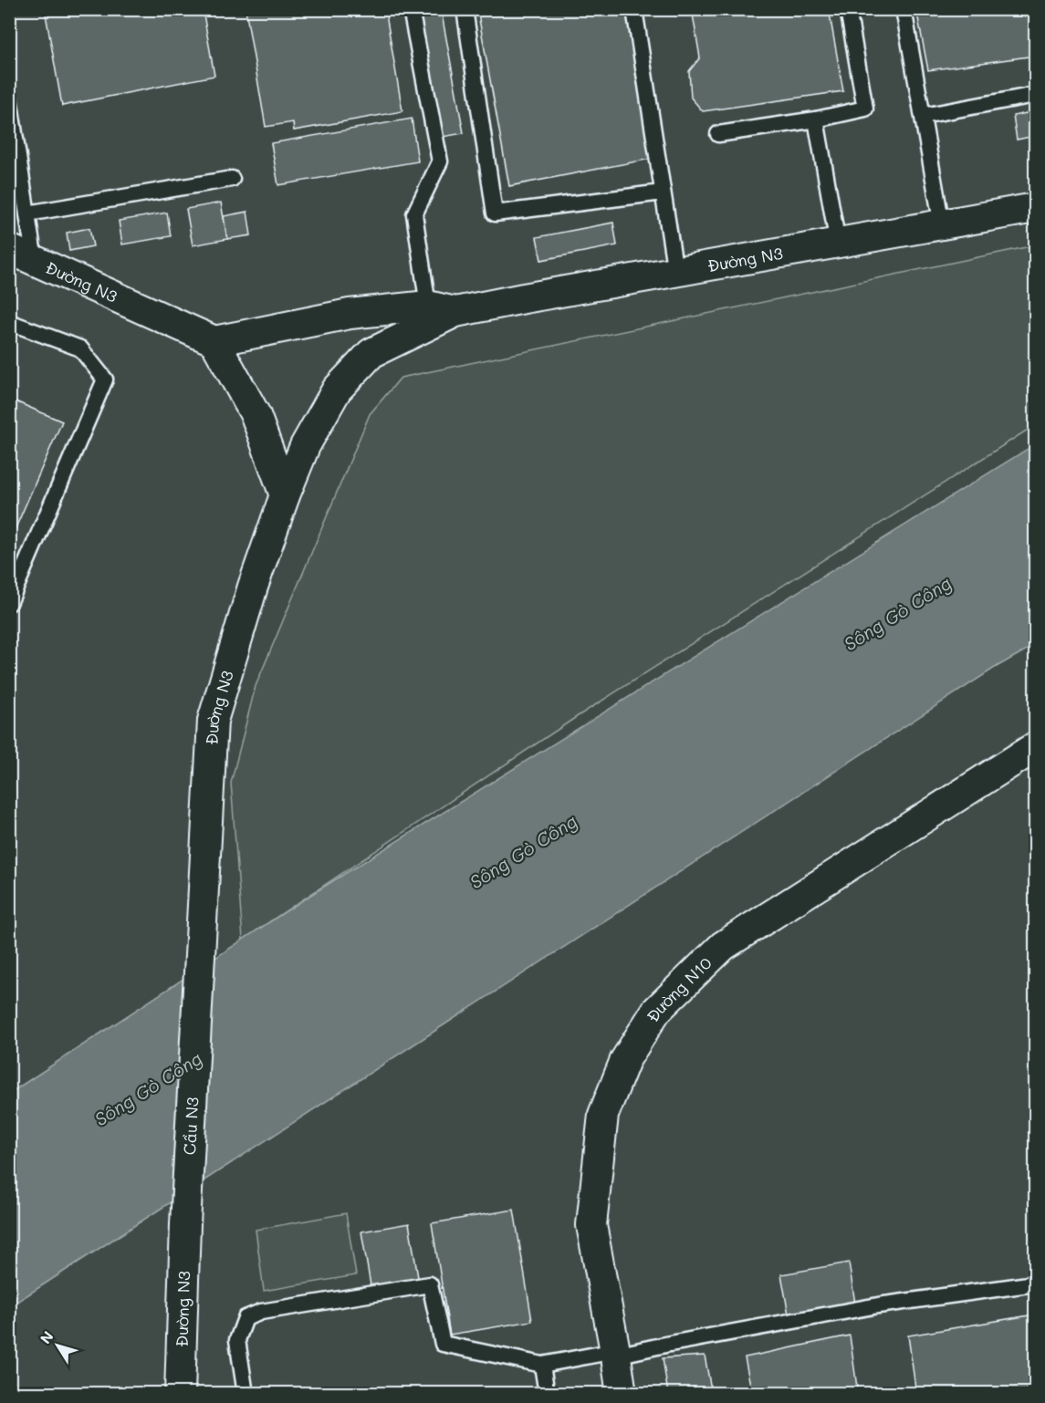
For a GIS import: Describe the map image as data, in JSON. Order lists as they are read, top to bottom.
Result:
{
  "streets": {
    "street": ["Đường N3", "Đường N10", "Cầu N3"]
  },
  "crossings": [
    ["Đường N3", "Cầu N3"]
  ],
  "water": ["Sông Gò Công"],
  "north": "top left"
}
